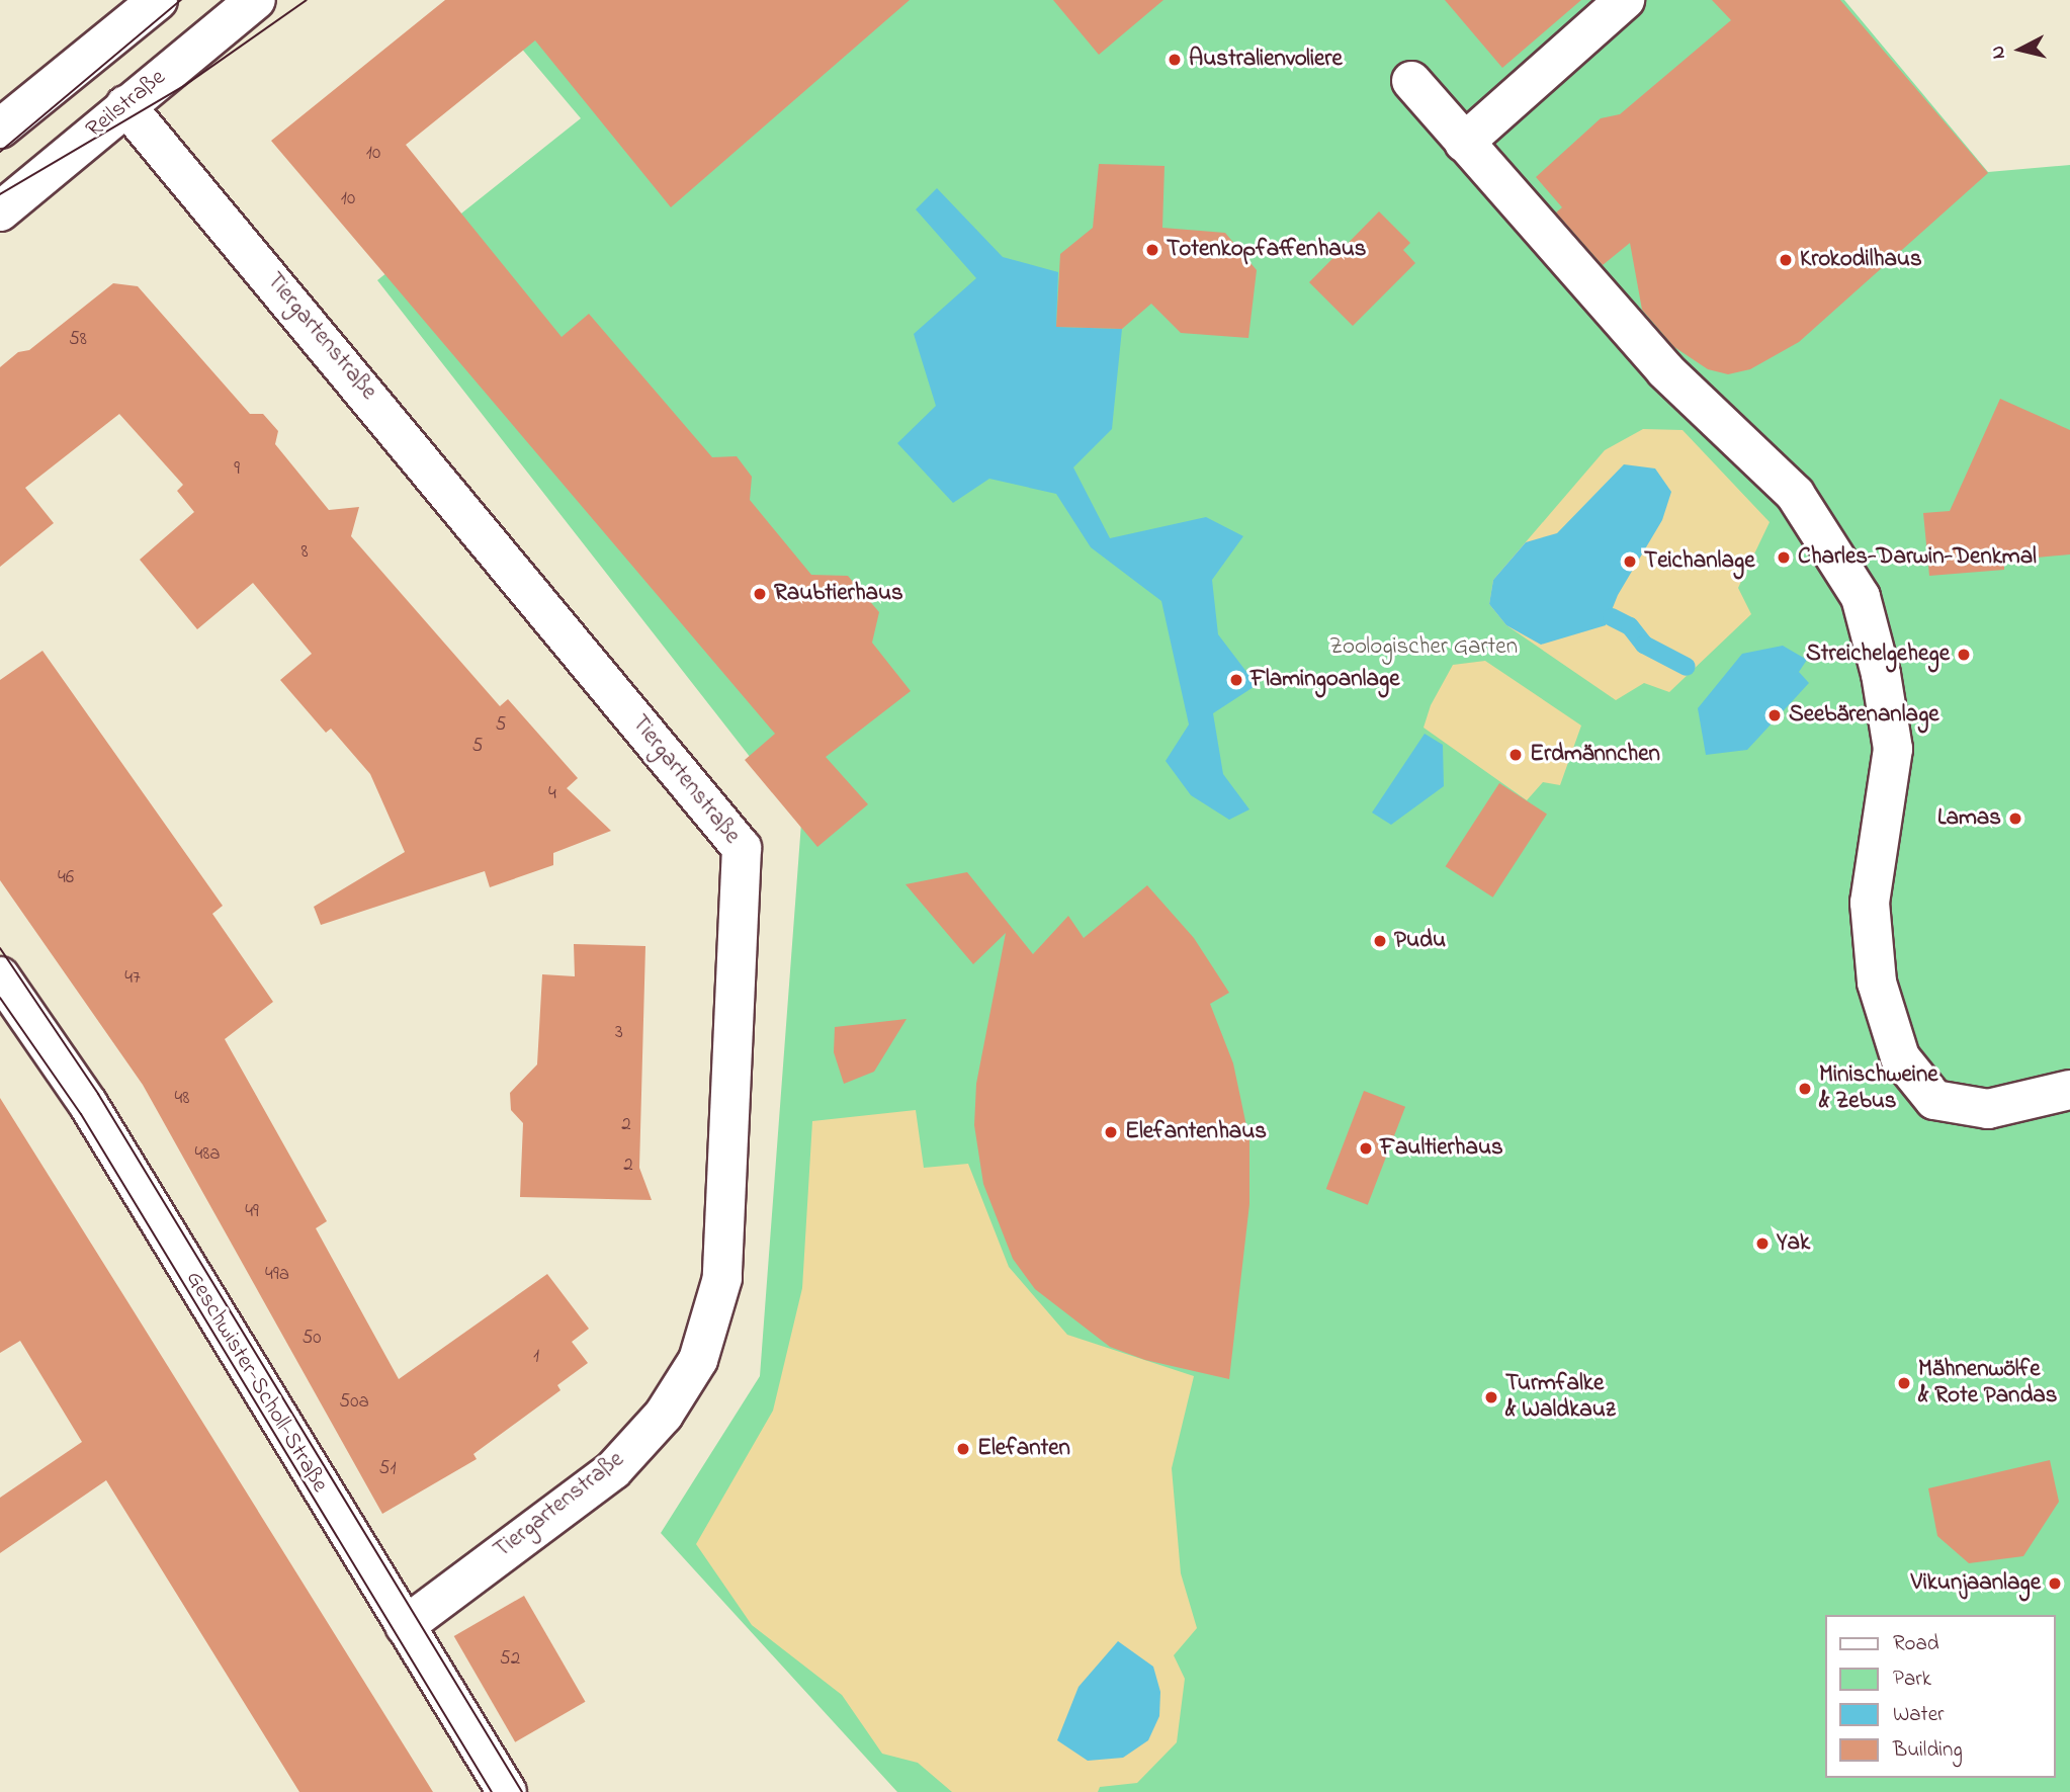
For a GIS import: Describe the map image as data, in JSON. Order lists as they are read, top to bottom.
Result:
{
  "streets": {
    "street": ["Reilstraße", "Tiergartenstraße", "Geschwister-Scholl-Straße"]
  },
  "crossings": [
    ["Reilstraße", "Tiergartenstraße"],
    ["Tiergartenstraße", "Geschwister-Scholl-Straße"]
  ],
  "parks": ["Zoologischer Garten"],
  "places": [
    "Australienvoliere",
    "Totenkopfaffenhaus",
    "Krokodilhaus",
    "Charles-Darwin-Denkmal",
    "Teichanlage",
    "Raubtierhaus",
    "Streichelgehege",
    "Flamingoanlage",
    "Seebärenanlage",
    "Erdmännchen",
    "Lamas",
    "Pudu",
    "Minischweine & Zebus",
    "Elefantenhaus",
    "Faultierhaus",
    "Yak",
    "Mähnenwölfe & Rote Pandas",
    "Turmfalke & Waldkauz",
    "Elefanten",
    "Vikunjaanlage"
  ],
  "house_numbers": [
    "10",
    "10",
    "58",
    "9",
    "8",
    "5",
    "5",
    "4",
    "46",
    "47",
    "3",
    "48",
    "2",
    "48a",
    "2",
    "49",
    "49a",
    "50",
    "1",
    "50a",
    "51",
    "52"
  ],
  "legend": [
    "Road",
    "Park",
    "Water",
    "Building"
  ],
  "north": "left"
}
